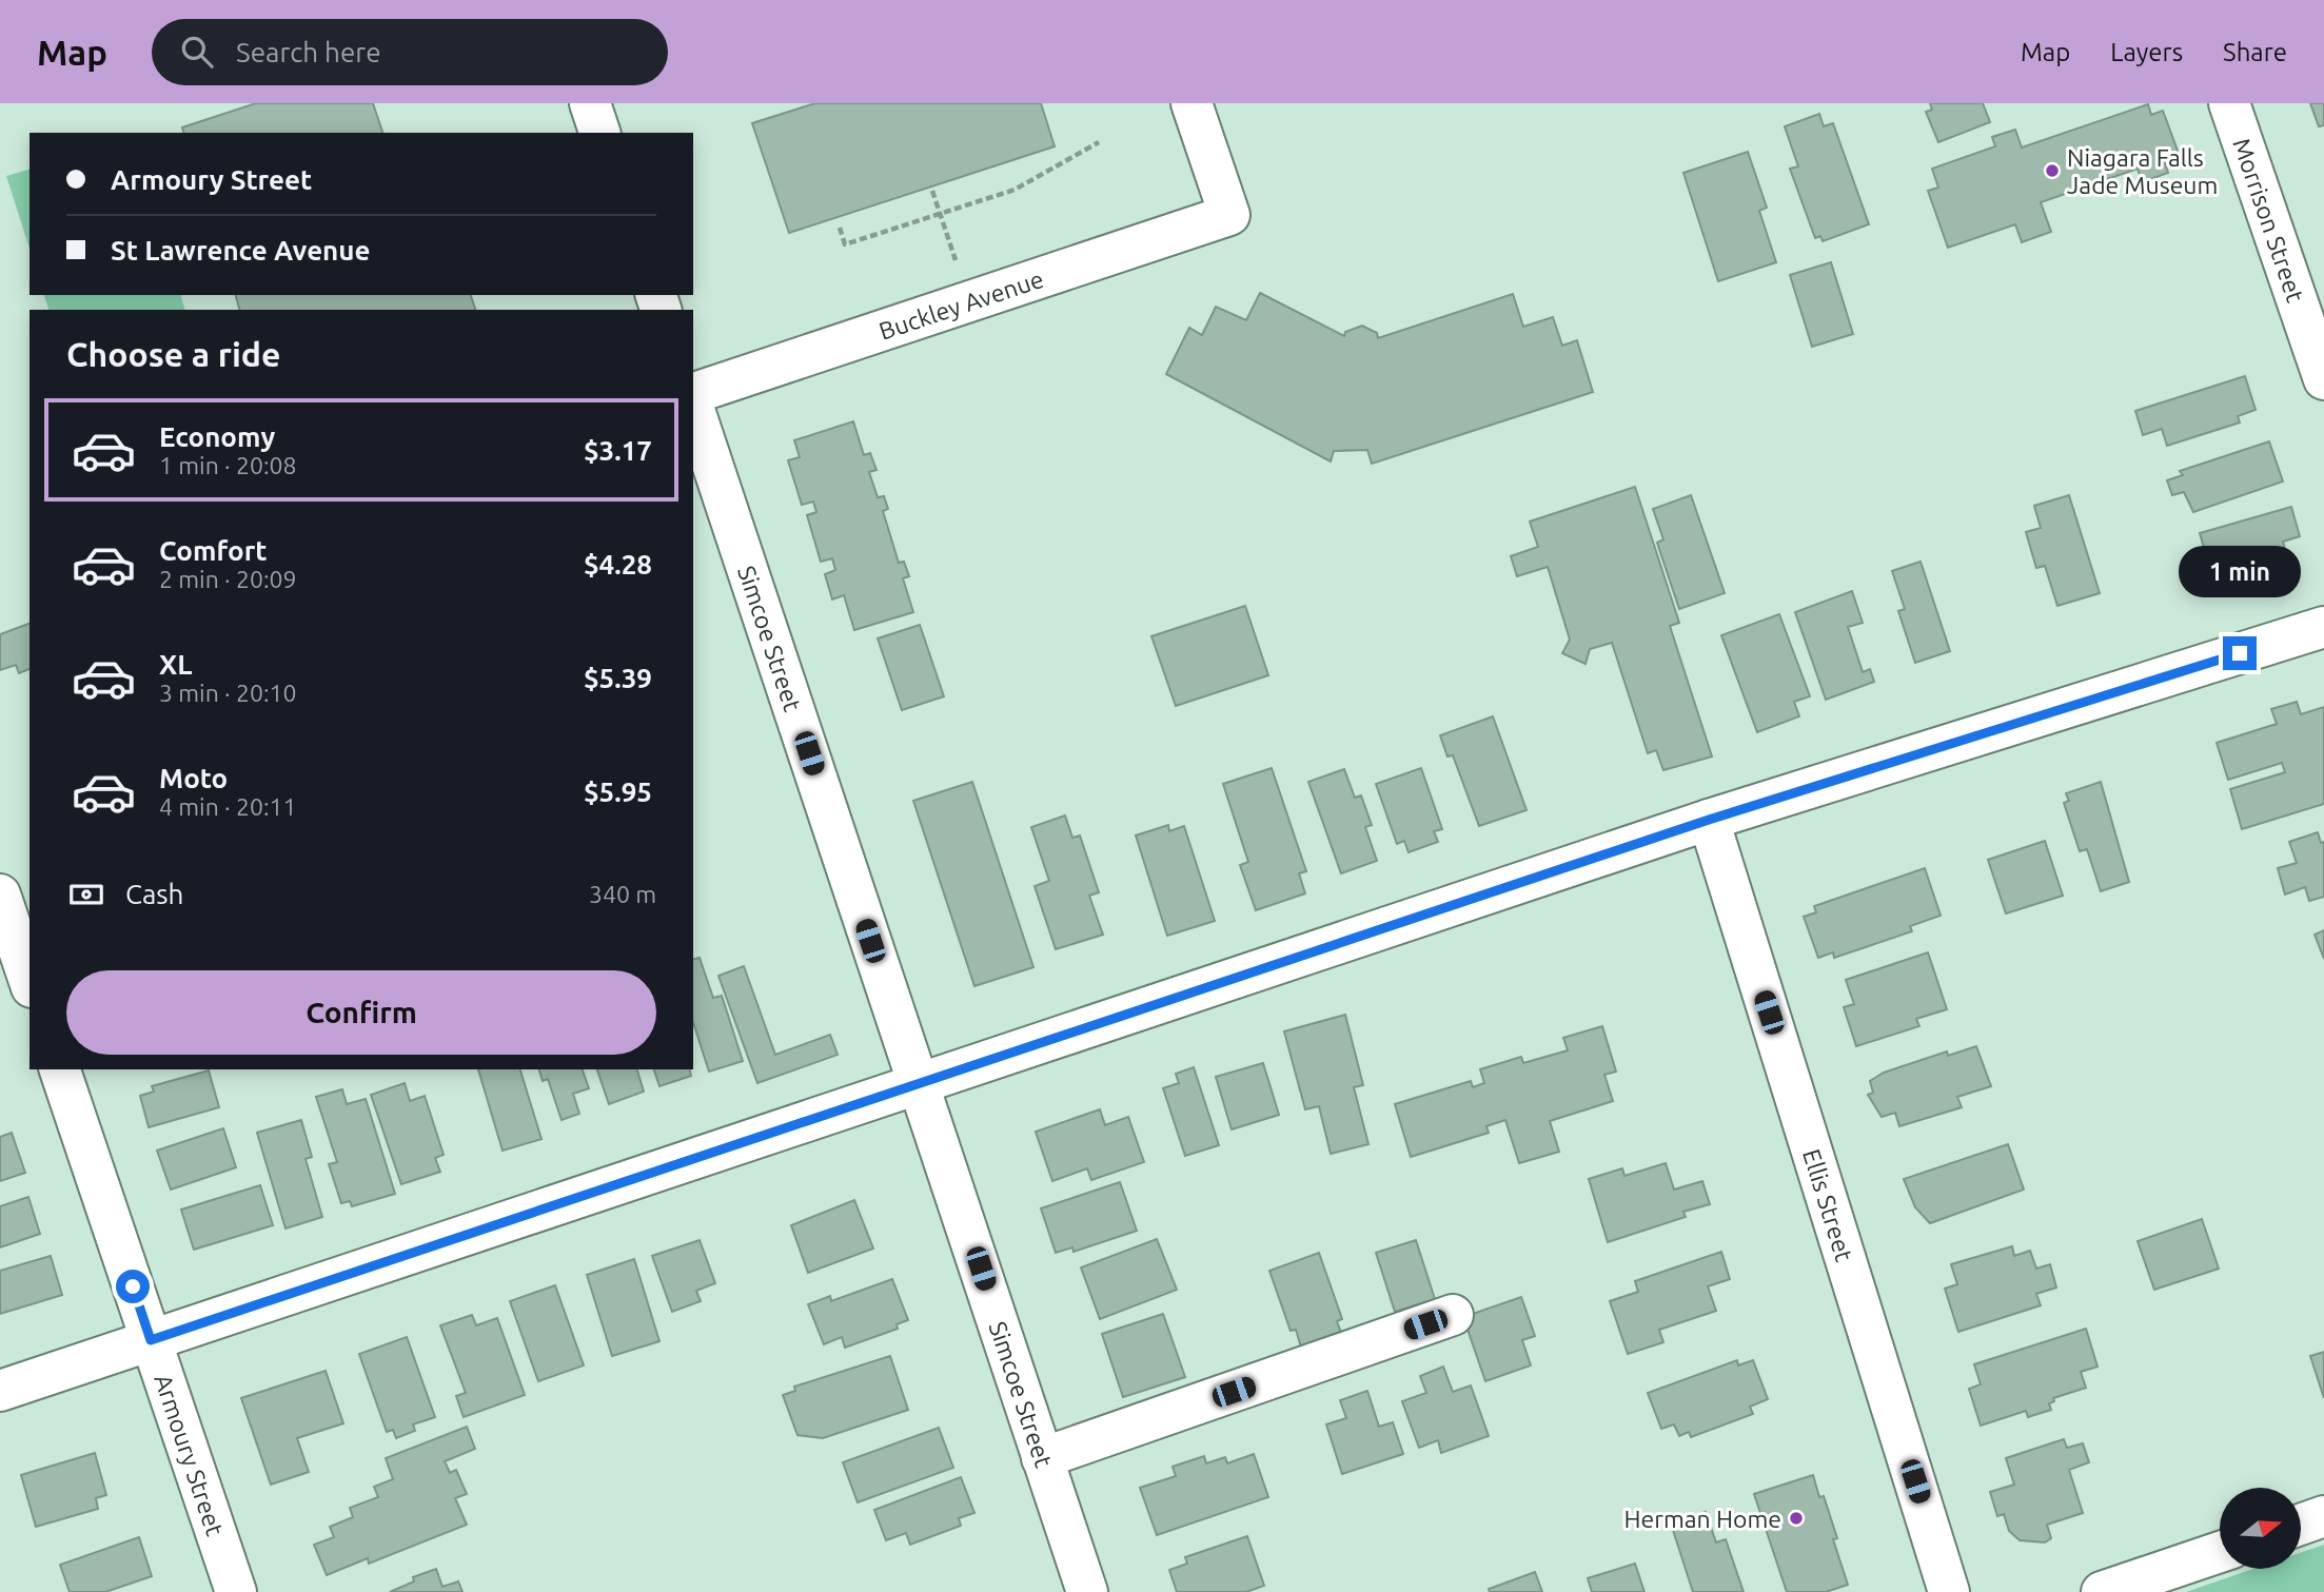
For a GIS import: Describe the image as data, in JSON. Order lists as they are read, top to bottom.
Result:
{
  "streets": {
    "street": [
      "Morrison Street",
      "Buckley Avenue",
      "Simcoe Street",
      "Ellis Street",
      "Armoury Street"
    ]
  },
  "places": ["Niagara Falls Jade Museum", "Herman Home"],
  "north": "right",
  "page": {
    "header": "Map",
    "search": "Search here",
    "nav": ["Map", "Layers", "Share"],
    "banner": ["Armoury Street", "St Lawrence Avenue"],
    "heading": "Choose a ride",
    "list": [
      {
        "name": "Economy",
        "note": "1 min · 20:08",
        "value": "$3.17"
      },
      {
        "name": "Comfort",
        "note": "2 min · 20:09",
        "value": "$4.28"
      },
      {
        "name": "XL",
        "note": "3 min · 20:10",
        "value": "$5.39"
      },
      {
        "name": "Moto",
        "note": "4 min · 20:11",
        "value": "$5.95"
      }
    ],
    "bubble": "1 min",
    "pay": ["Cash", "340 m"],
    "buttons": "Confirm"
  }
}
